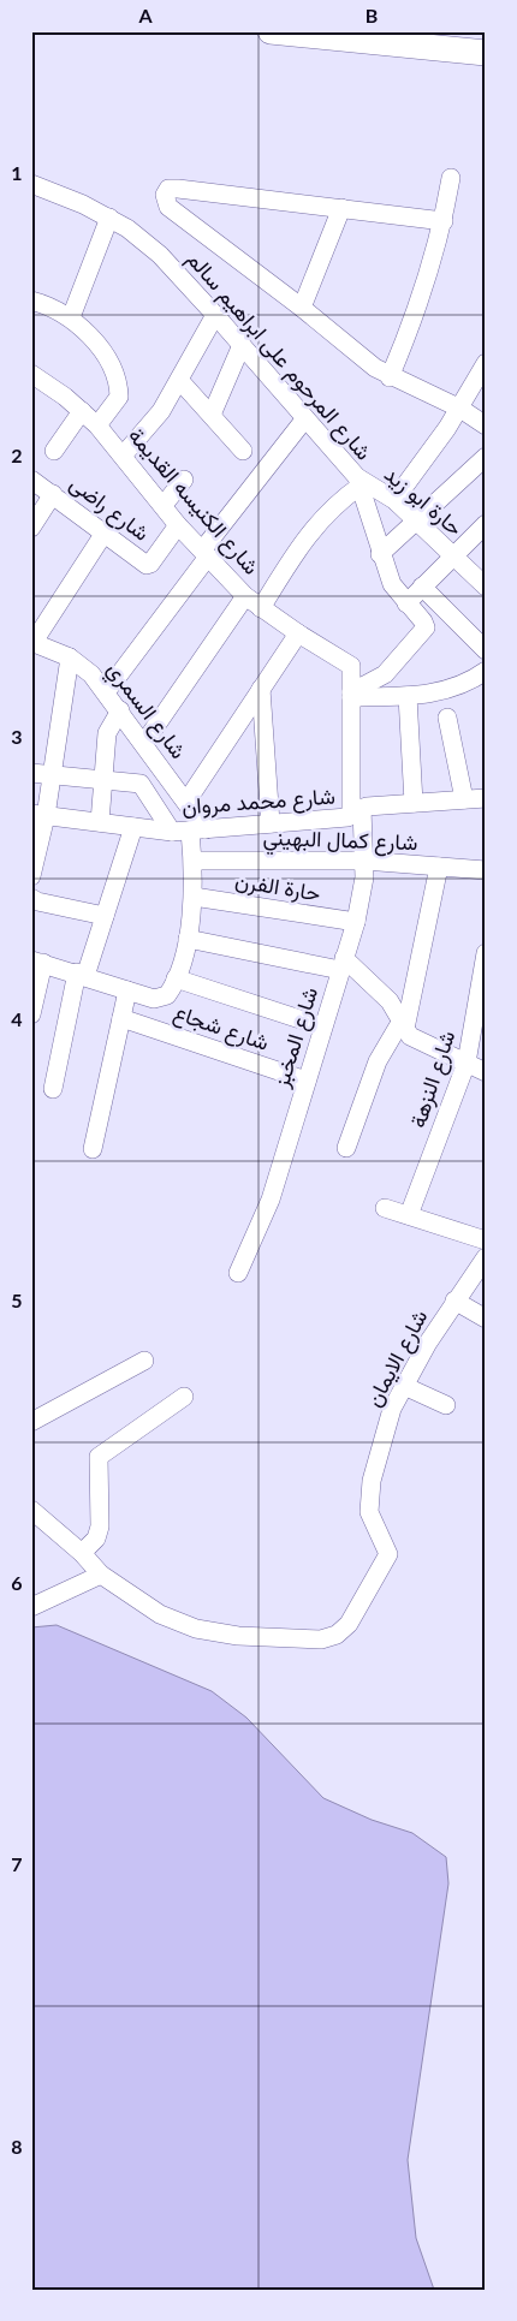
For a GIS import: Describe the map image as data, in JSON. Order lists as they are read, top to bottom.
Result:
{
  "streets": {
    "street": [
      "شارع المرحوم على ابراهيم سالم",
      "شارع الكنيسه القديمة",
      "حارة ابو زيد",
      "شارع راضى",
      "شارع السمري",
      "شارع محمد مروان",
      "شارع كمال البهيني",
      "حارة الفرن",
      "شارع شجاع",
      "شارع المخبز",
      "شارع النزهة",
      "شارع الايمان"
    ]
  },
  "crossings": [
    ["شارع المرحوم على ابراهيم سالم", "شارع الكنيسه القديمة"],
    ["شارع المرحوم على ابراهيم سالم", "حارة ابو زيد"],
    ["شارع الكنيسه القديمة", "شارع راضى"],
    ["شارع الكنيسه القديمة", "شارع محمد مروان"],
    ["شارع الكنيسه القديمة", "شارع المخبز"],
    ["شارع السمري", "شارع محمد مروان"],
    ["شارع محمد مروان", "شارع المخبز"],
    ["شارع كمال البهيني", "شارع المخبز"],
    ["حارة الفرن", "شارع المخبز"],
    ["شارع شجاع", "شارع المخبز"]
  ],
  "grid": {
    "columns": ["A", "B"],
    "rows": [
      "1",
      "2",
      "3",
      "4",
      "5",
      "6",
      "7",
      "8"
    ]
  }
}
